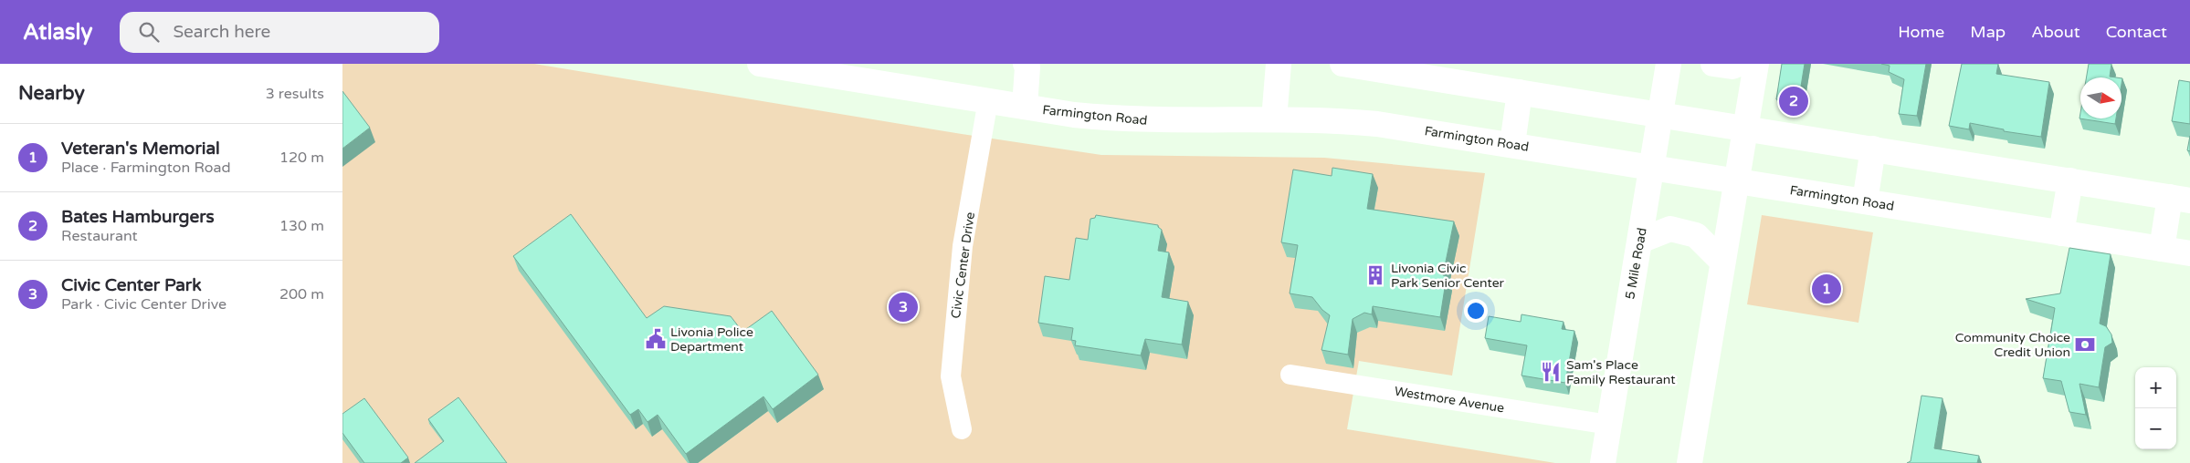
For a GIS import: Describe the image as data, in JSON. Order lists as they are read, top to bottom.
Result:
{
  "streets": {
    "main road": ["Farmington Road", "5 Mile Road"],
    "street": ["Civic Center Drive", "Westmore Avenue"]
  },
  "crossings": [
    ["Farmington Road", "5 Mile Road"],
    ["Farmington Road", "Civic Center Drive"],
    ["5 Mile Road", "Westmore Avenue"]
  ],
  "places": {
    "building": ["Livonia Civic Park Senior Center"],
    "public building": ["Livonia Police Department"],
    "bank": ["Community Choice Credit Union"],
    "restaurant": ["Sam's Place Family Restaurant"]
  },
  "north": "right",
  "page": {
    "header": "Atlasly",
    "search": "Search here",
    "nav": [
      "Home",
      "Map",
      "About",
      "Contact"
    ],
    "heading": ["Nearby", "3 results"],
    "pins": ["2", "1", "3"],
    "list": [
      {
        "mark": "1",
        "name": "Veteran's Memorial",
        "note": "Place · Farmington Road",
        "value": "120 m"
      },
      {
        "mark": "2",
        "name": "Bates Hamburgers",
        "note": "Restaurant",
        "value": "130 m"
      },
      {
        "mark": "3",
        "name": "Civic Center Park",
        "note": "Park · Civic Center Drive",
        "value": "200 m"
      }
    ],
    "map_buttons": ["+", "−"]
  }
}
